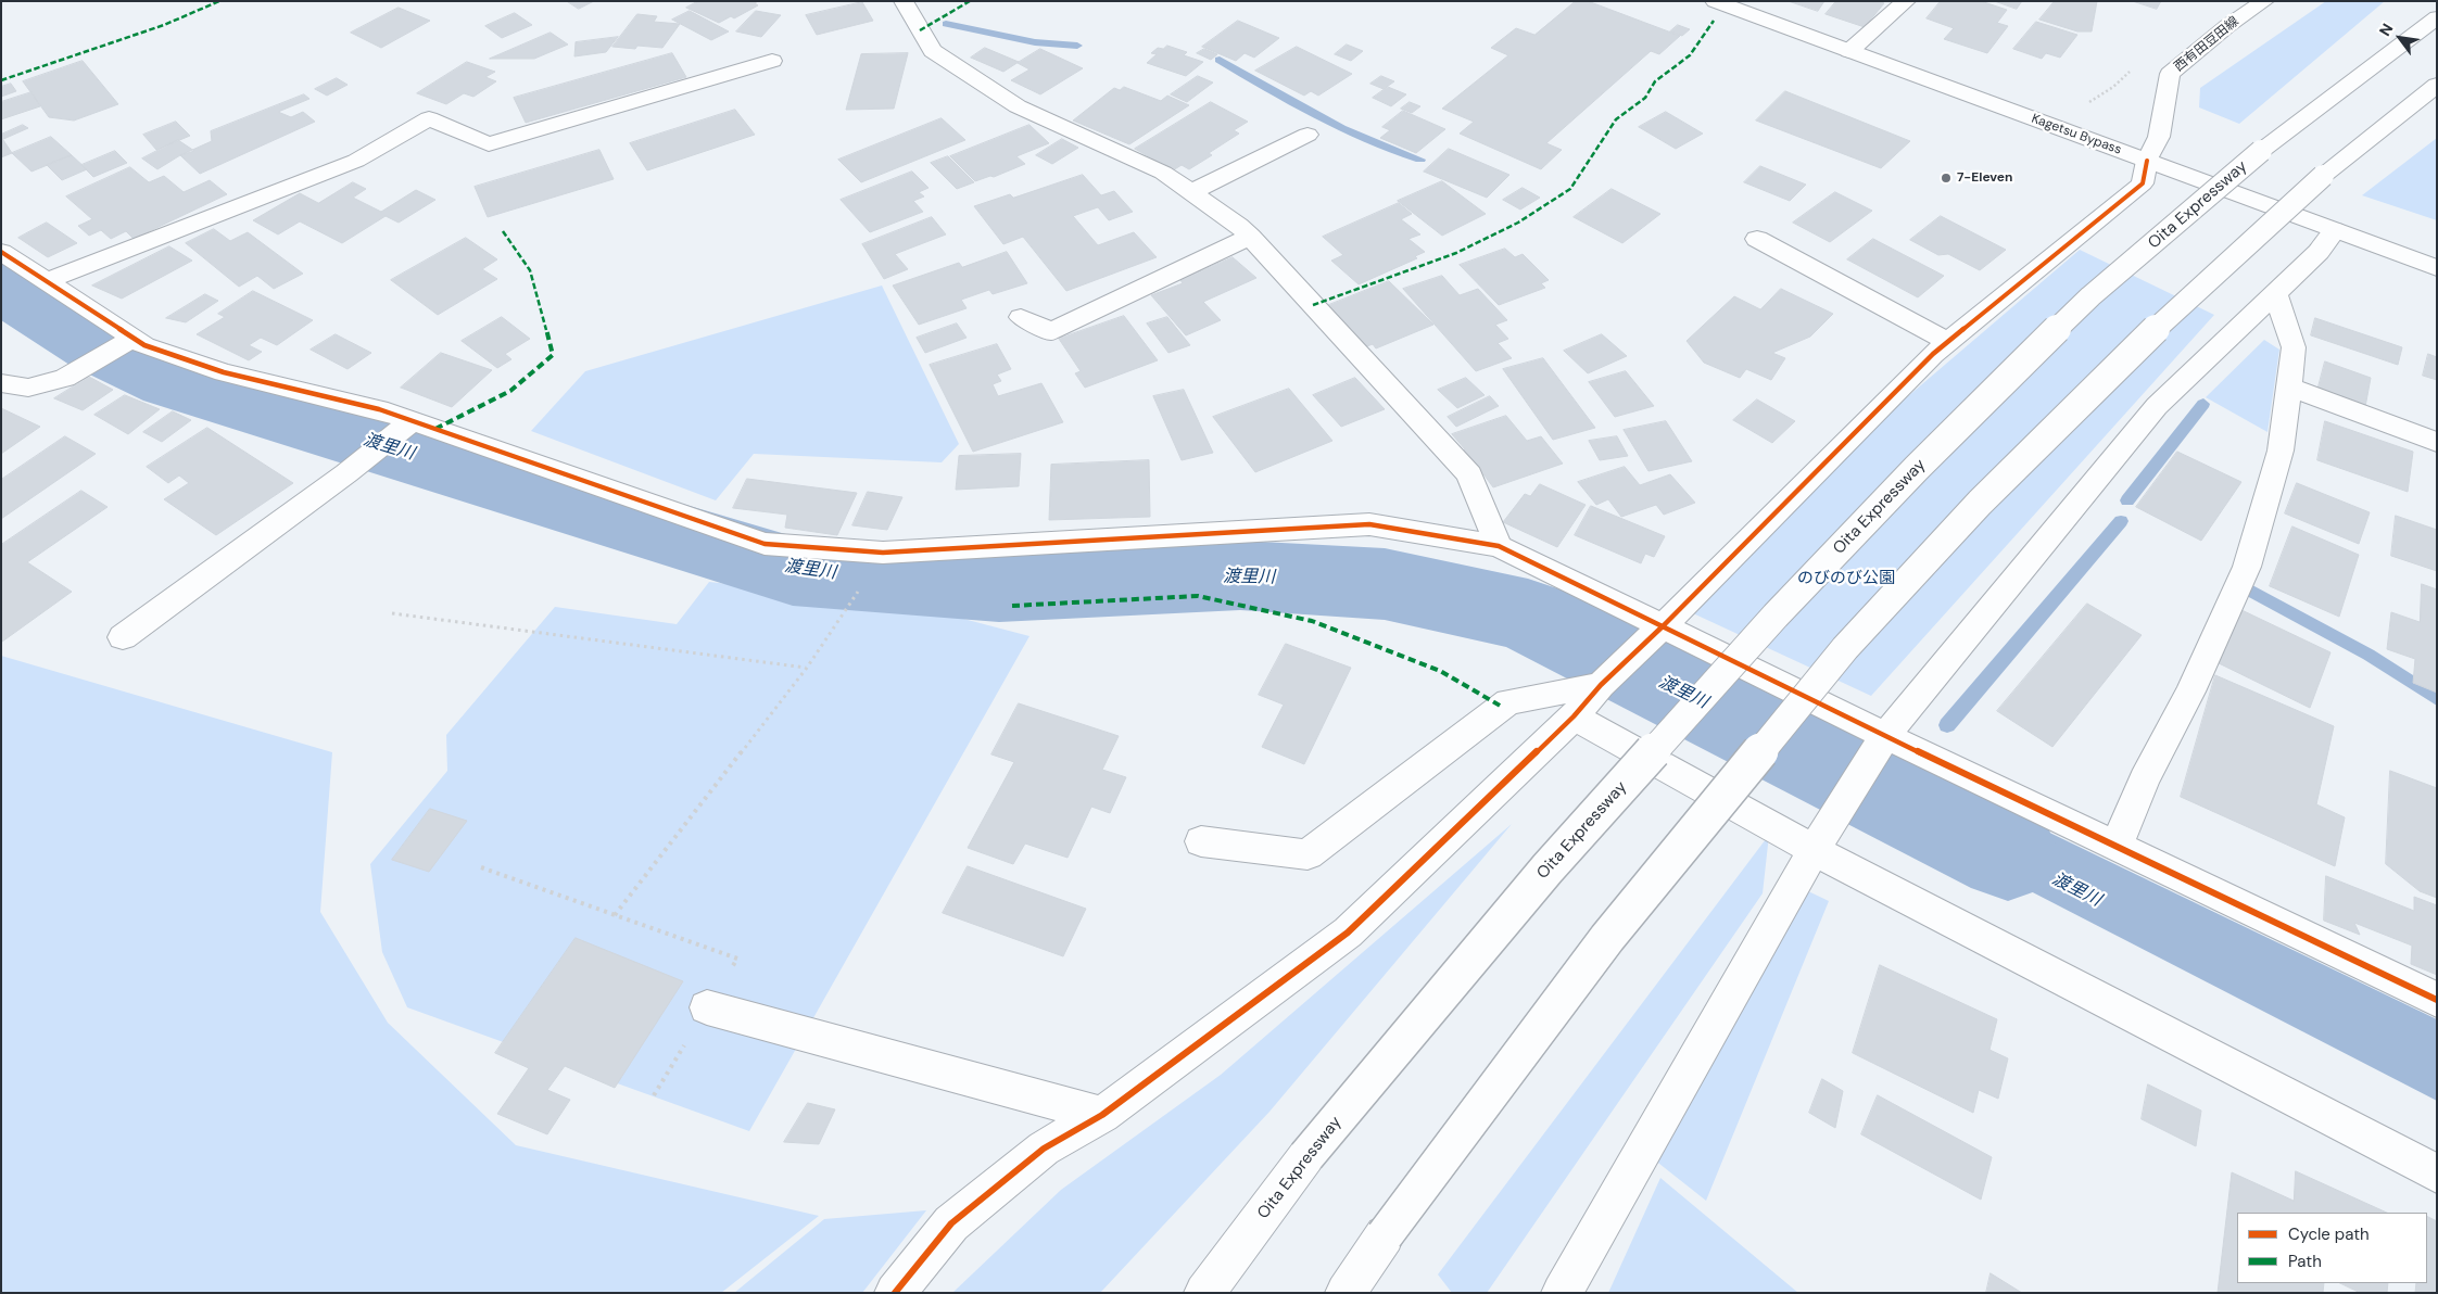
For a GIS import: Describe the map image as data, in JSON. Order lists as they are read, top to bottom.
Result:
{
  "streets": {
    "main road": ["西有田豆田線", "Kagetsu Bypass", "Oita Expressway"]
  },
  "crossings": [
    ["西有田豆田線", "Kagetsu Bypass"]
  ],
  "water": ["渡里川"],
  "parks": ["のびのび公園"],
  "places": ["7-Eleven"],
  "legend": ["Cycle path", "Path"],
  "north": "top left"
}
